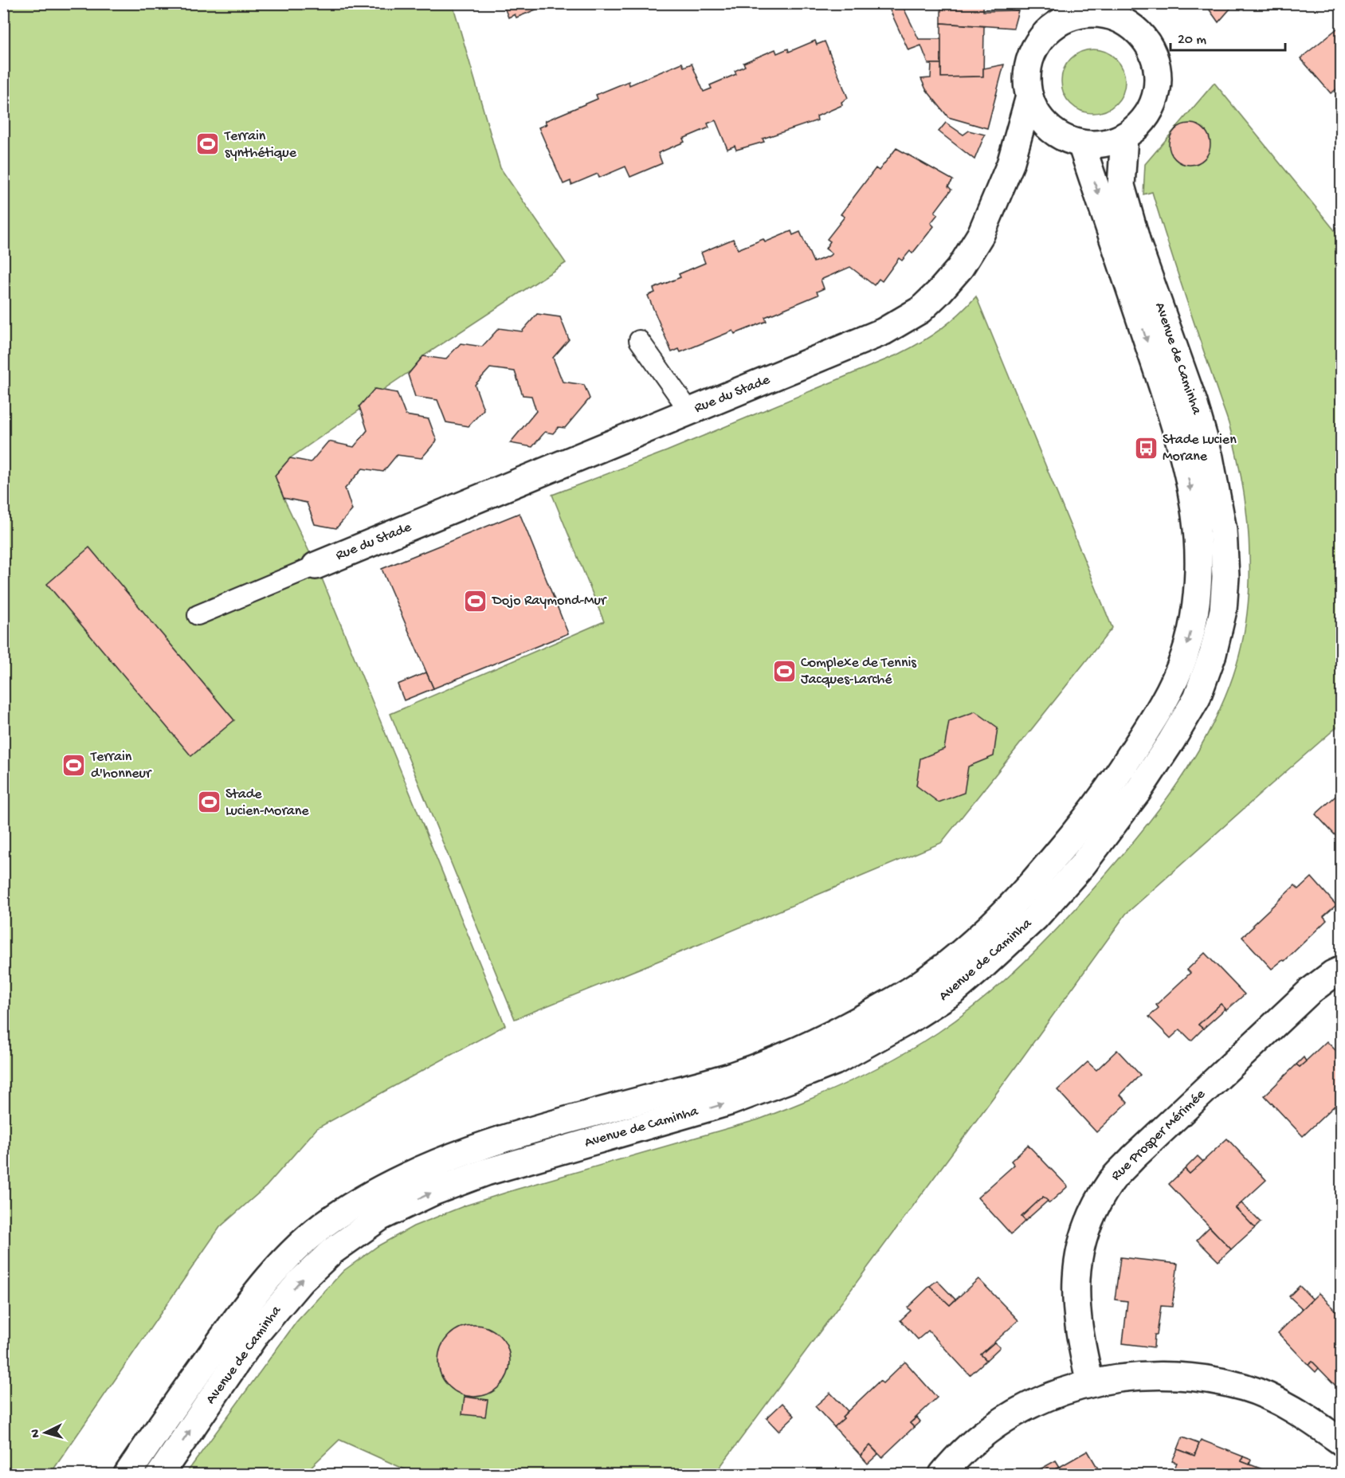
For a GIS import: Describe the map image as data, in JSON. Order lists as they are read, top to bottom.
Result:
{
  "streets": {
    "street": ["Avenue de Caminha", "Rue du Stade", "Rue Prosper Mérimée"]
  },
  "crossings": [
    ["Avenue de Caminha", "Rue du Stade"]
  ],
  "places": {
    "sports": [
      "Terrain synthétique",
      "Dojo Raymond-Mur",
      "Complexe de Tennis Jacques-Larché",
      "Terrain d'honneur",
      "Stade Lucien-Morane"
    ],
    "bus stop": ["Stade Lucien Morane"]
  },
  "scale_bar": "20 m",
  "north": "left"
}
